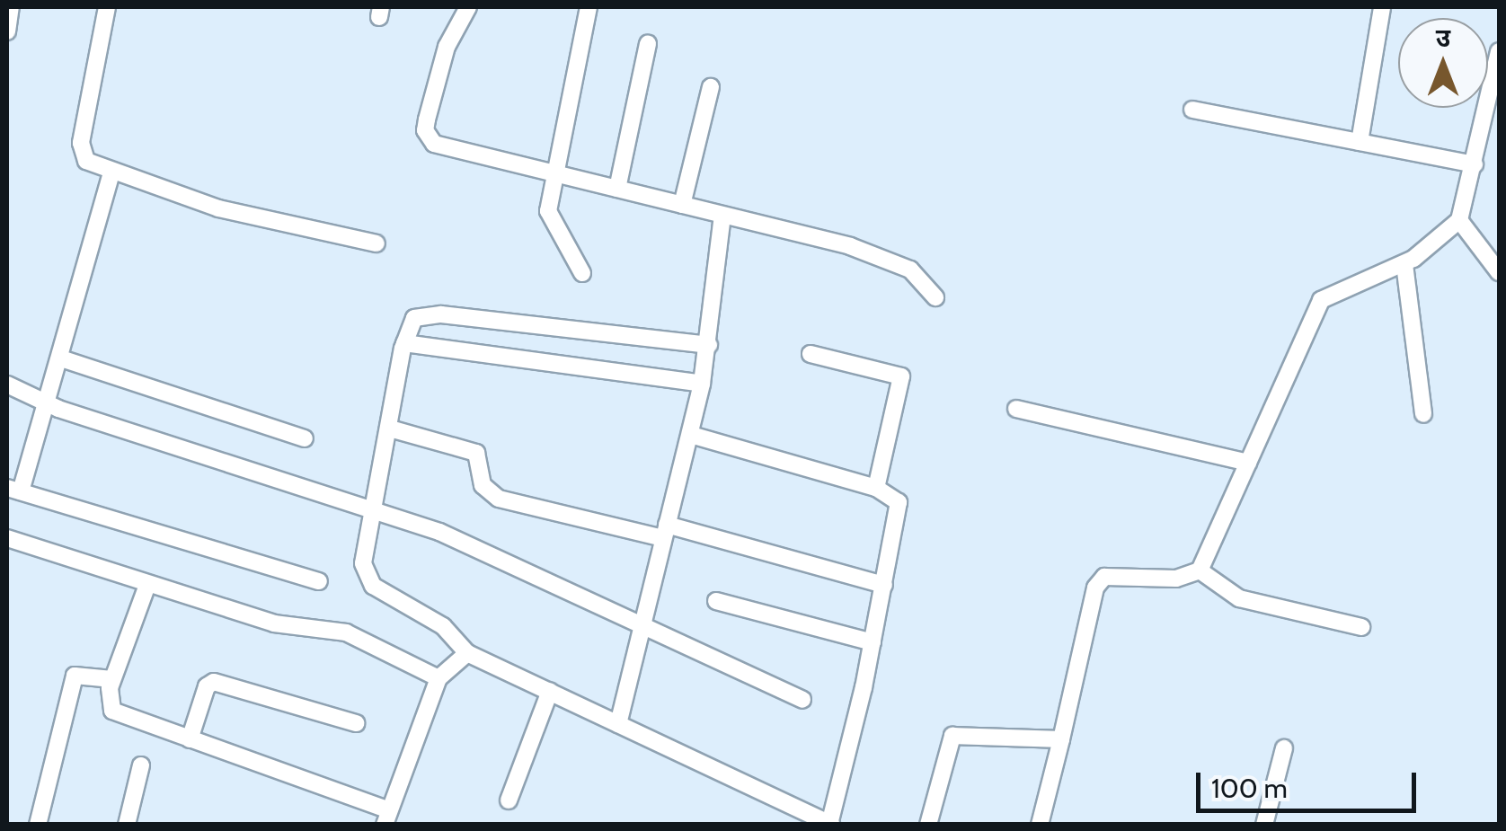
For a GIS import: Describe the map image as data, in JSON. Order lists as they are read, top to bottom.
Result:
{
  "scale_bar": "100 m",
  "north": "top"
}
